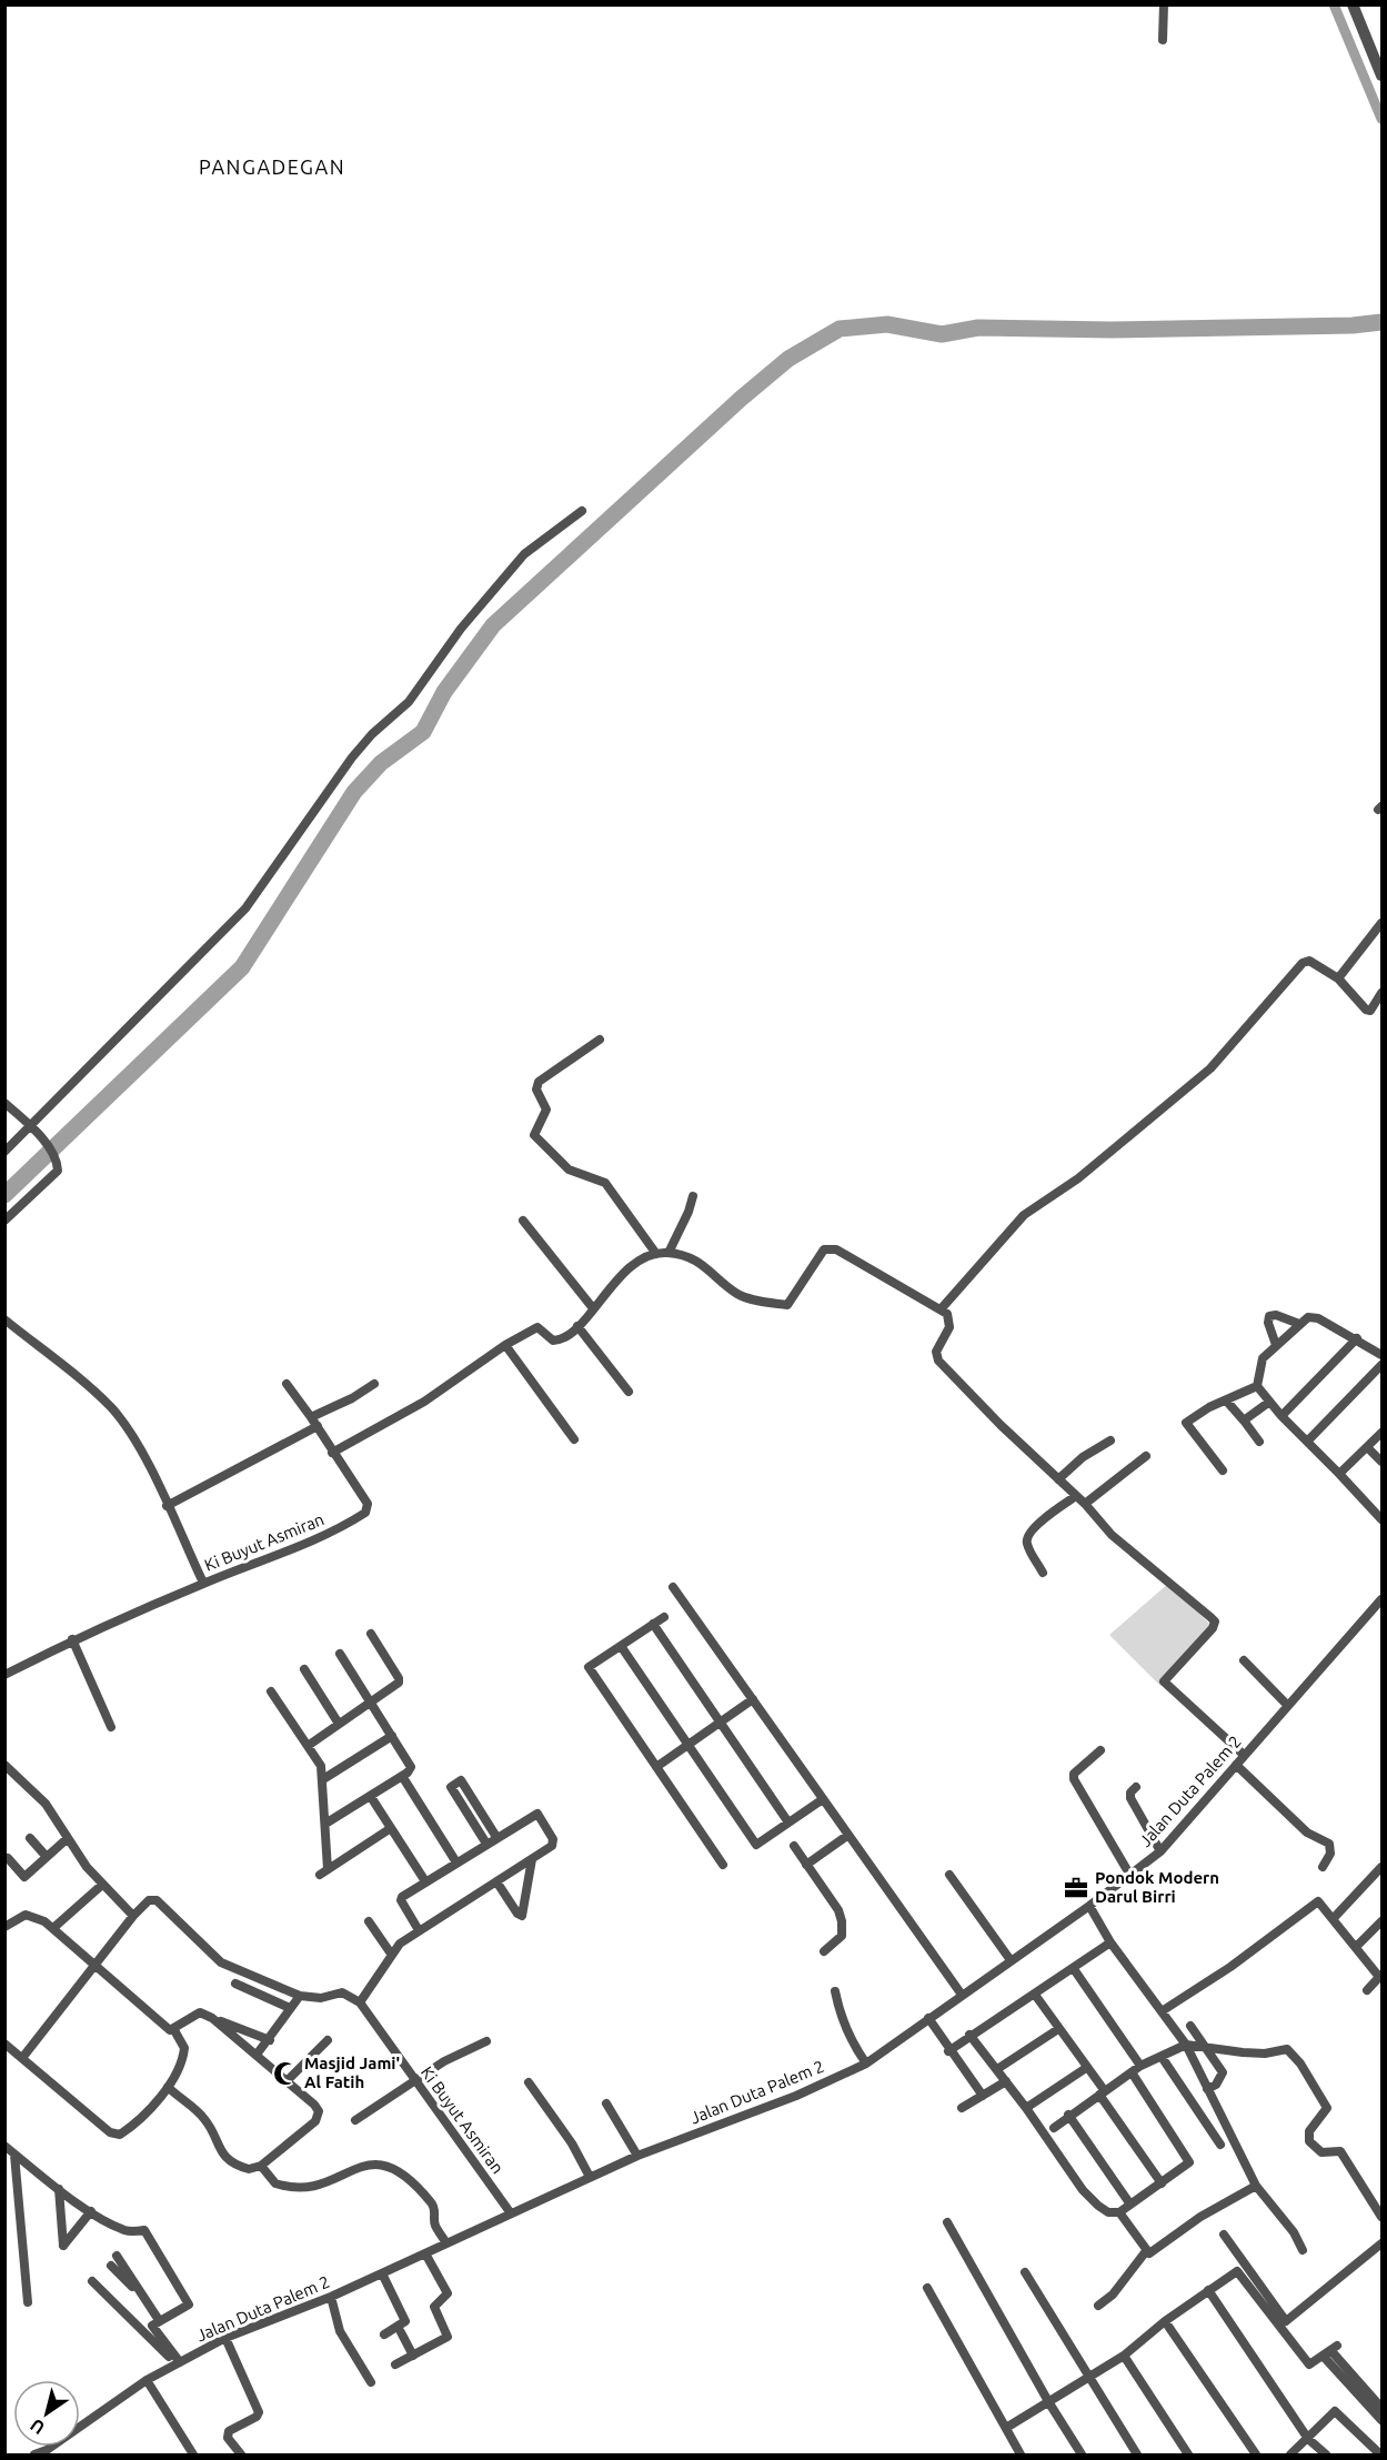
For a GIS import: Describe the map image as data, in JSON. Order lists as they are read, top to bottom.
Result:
{
  "streets": {
    "street": ["Ki Buyut Asmiran", "Jalan Duta Palem 2"]
  },
  "crossings": [
    ["Ki Buyut Asmiran", "Jalan Duta Palem 2"]
  ],
  "districts": ["PANGADEGAN"],
  "places": {
    "office": ["Pondok Modern Darul Birri"],
    "mosque": ["Masjid Jami' Al Fatih"]
  },
  "north": "bottom left"
}
